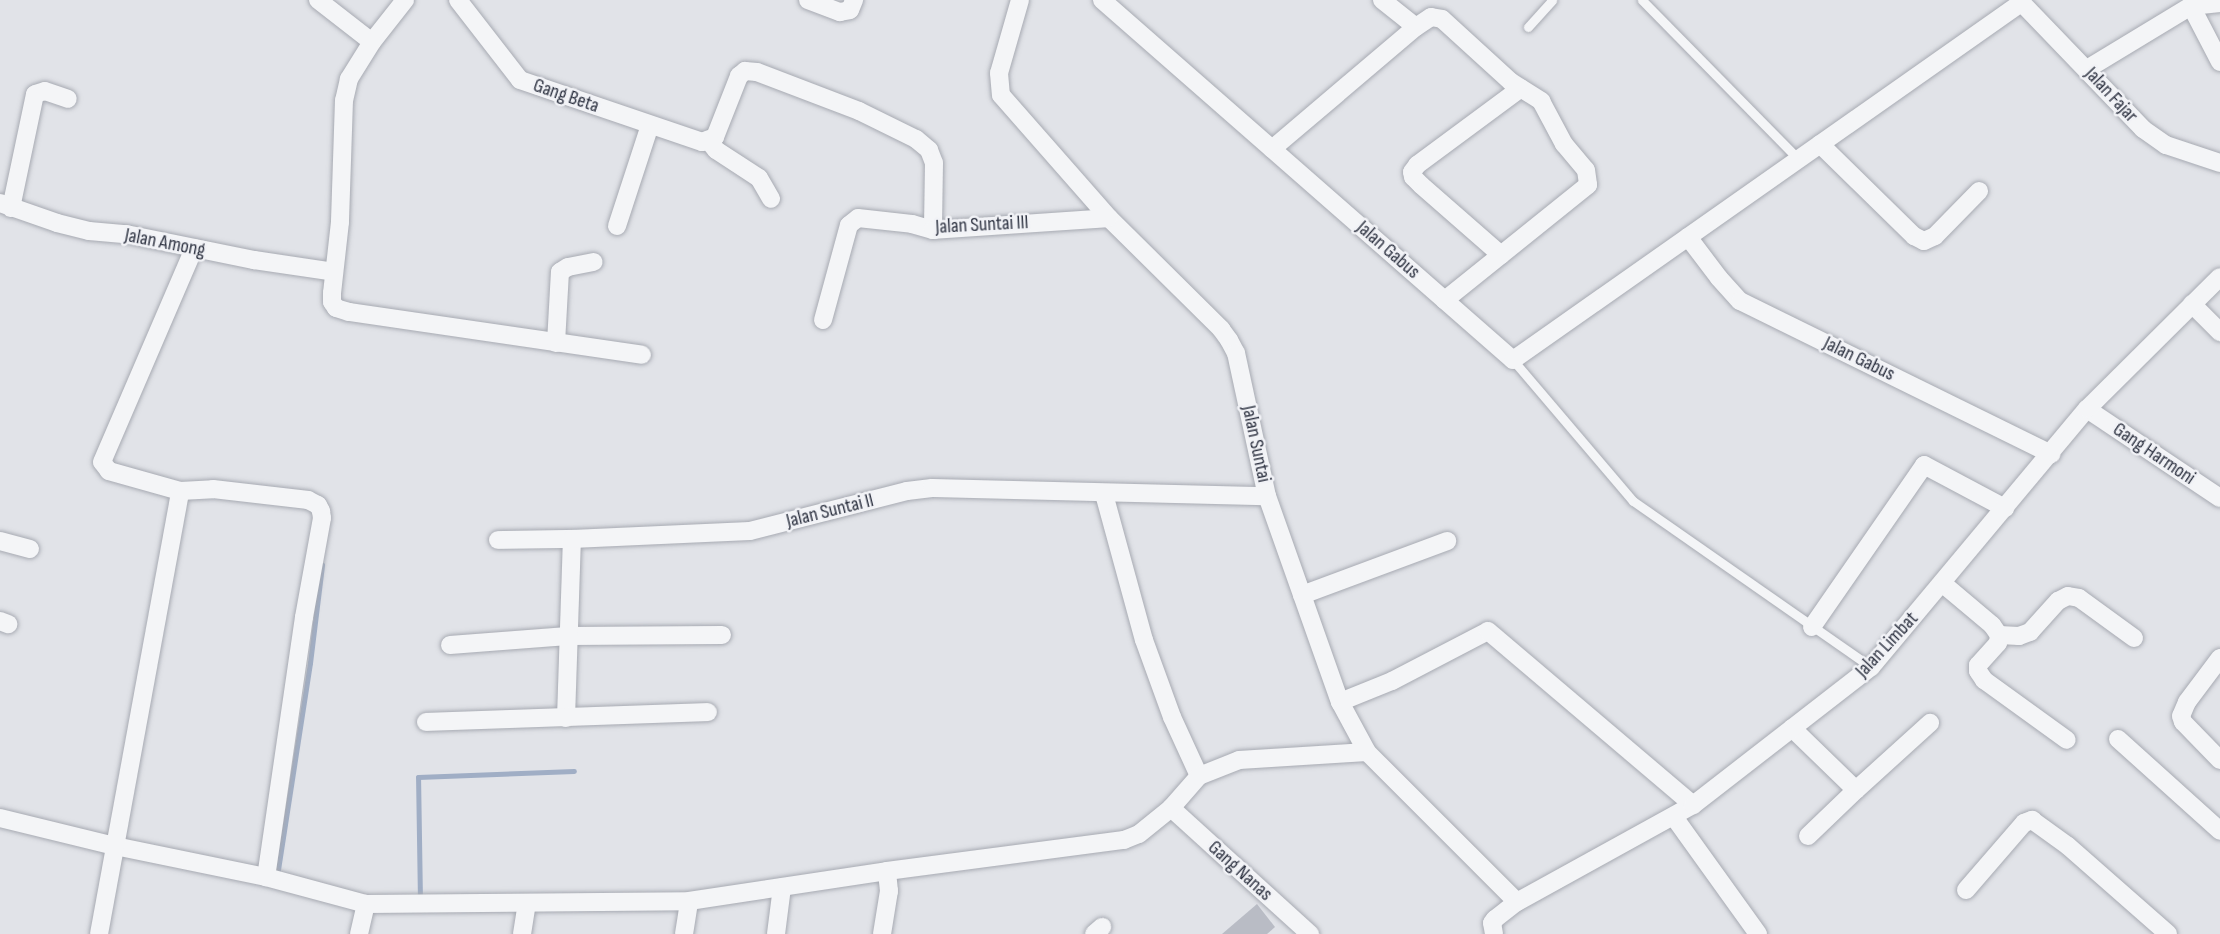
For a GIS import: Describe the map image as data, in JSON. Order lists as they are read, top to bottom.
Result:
{
  "streets": {
    "street": [
      "Jalan Fajar",
      "Gang Beta",
      "Jalan Suntai III",
      "Jalan Among",
      "Jalan Gabus",
      "Jalan Suntai",
      "Gang Harmoni",
      "Jalan Suntai II",
      "Jalan Limbat",
      "Gang Nanas"
    ]
  },
  "crossings": [
    ["Jalan Suntai III", "Jalan Suntai"],
    ["Jalan Gabus", "Jalan Limbat"],
    ["Jalan Suntai", "Jalan Suntai II"],
    ["Jalan Suntai", "Jalan Limbat"],
    ["Gang Harmoni", "Jalan Limbat"]
  ]
}
